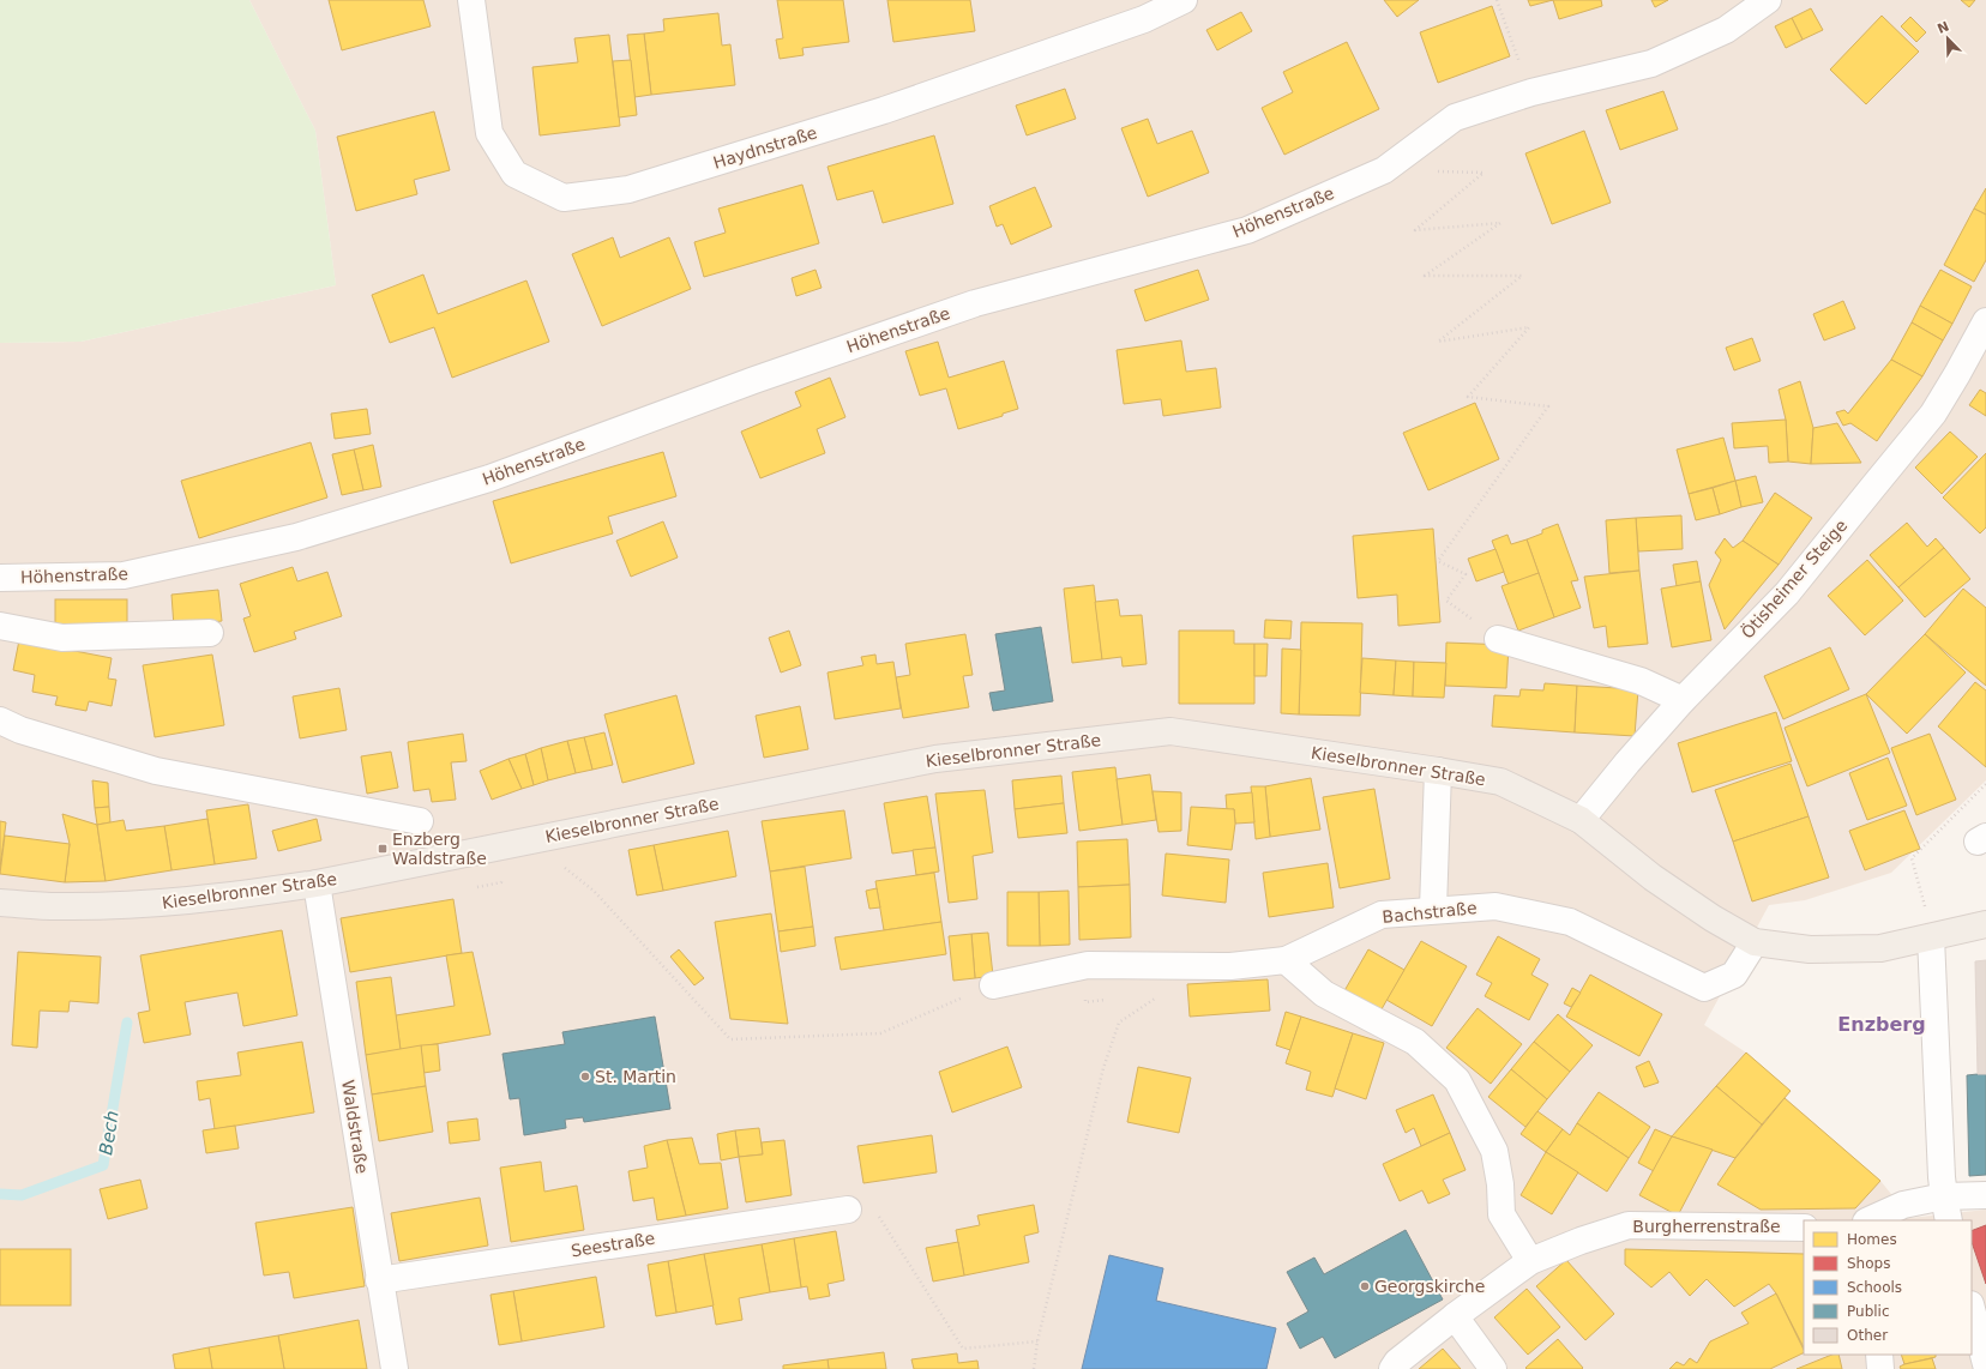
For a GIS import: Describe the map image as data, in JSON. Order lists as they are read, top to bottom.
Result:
{
  "streets": {
    "main road": ["Kieselbronner Straße"],
    "street": [
      "Haydnstraße",
      "Höhenstraße",
      "Ötisheimer Steige",
      "Bachstraße",
      "Waldstraße",
      "Burgherrenstraße",
      "Seestraße"
    ]
  },
  "crossings": [
    ["Ötisheimer Steige", "Kieselbronner Straße"],
    ["Kieselbronner Straße", "Bachstraße"],
    ["Kieselbronner Straße", "Waldstraße"],
    ["Waldstraße", "Seestraße"]
  ],
  "districts": ["Enzberg"],
  "water": ["Bech"],
  "places": {
    "transit": ["Enzberg Waldstraße"],
    "other": ["St. Martin", "Georgskirche"]
  },
  "legend": [
    "Homes",
    "Shops",
    "Schools",
    "Public",
    "Other"
  ],
  "north": "top left"
}
